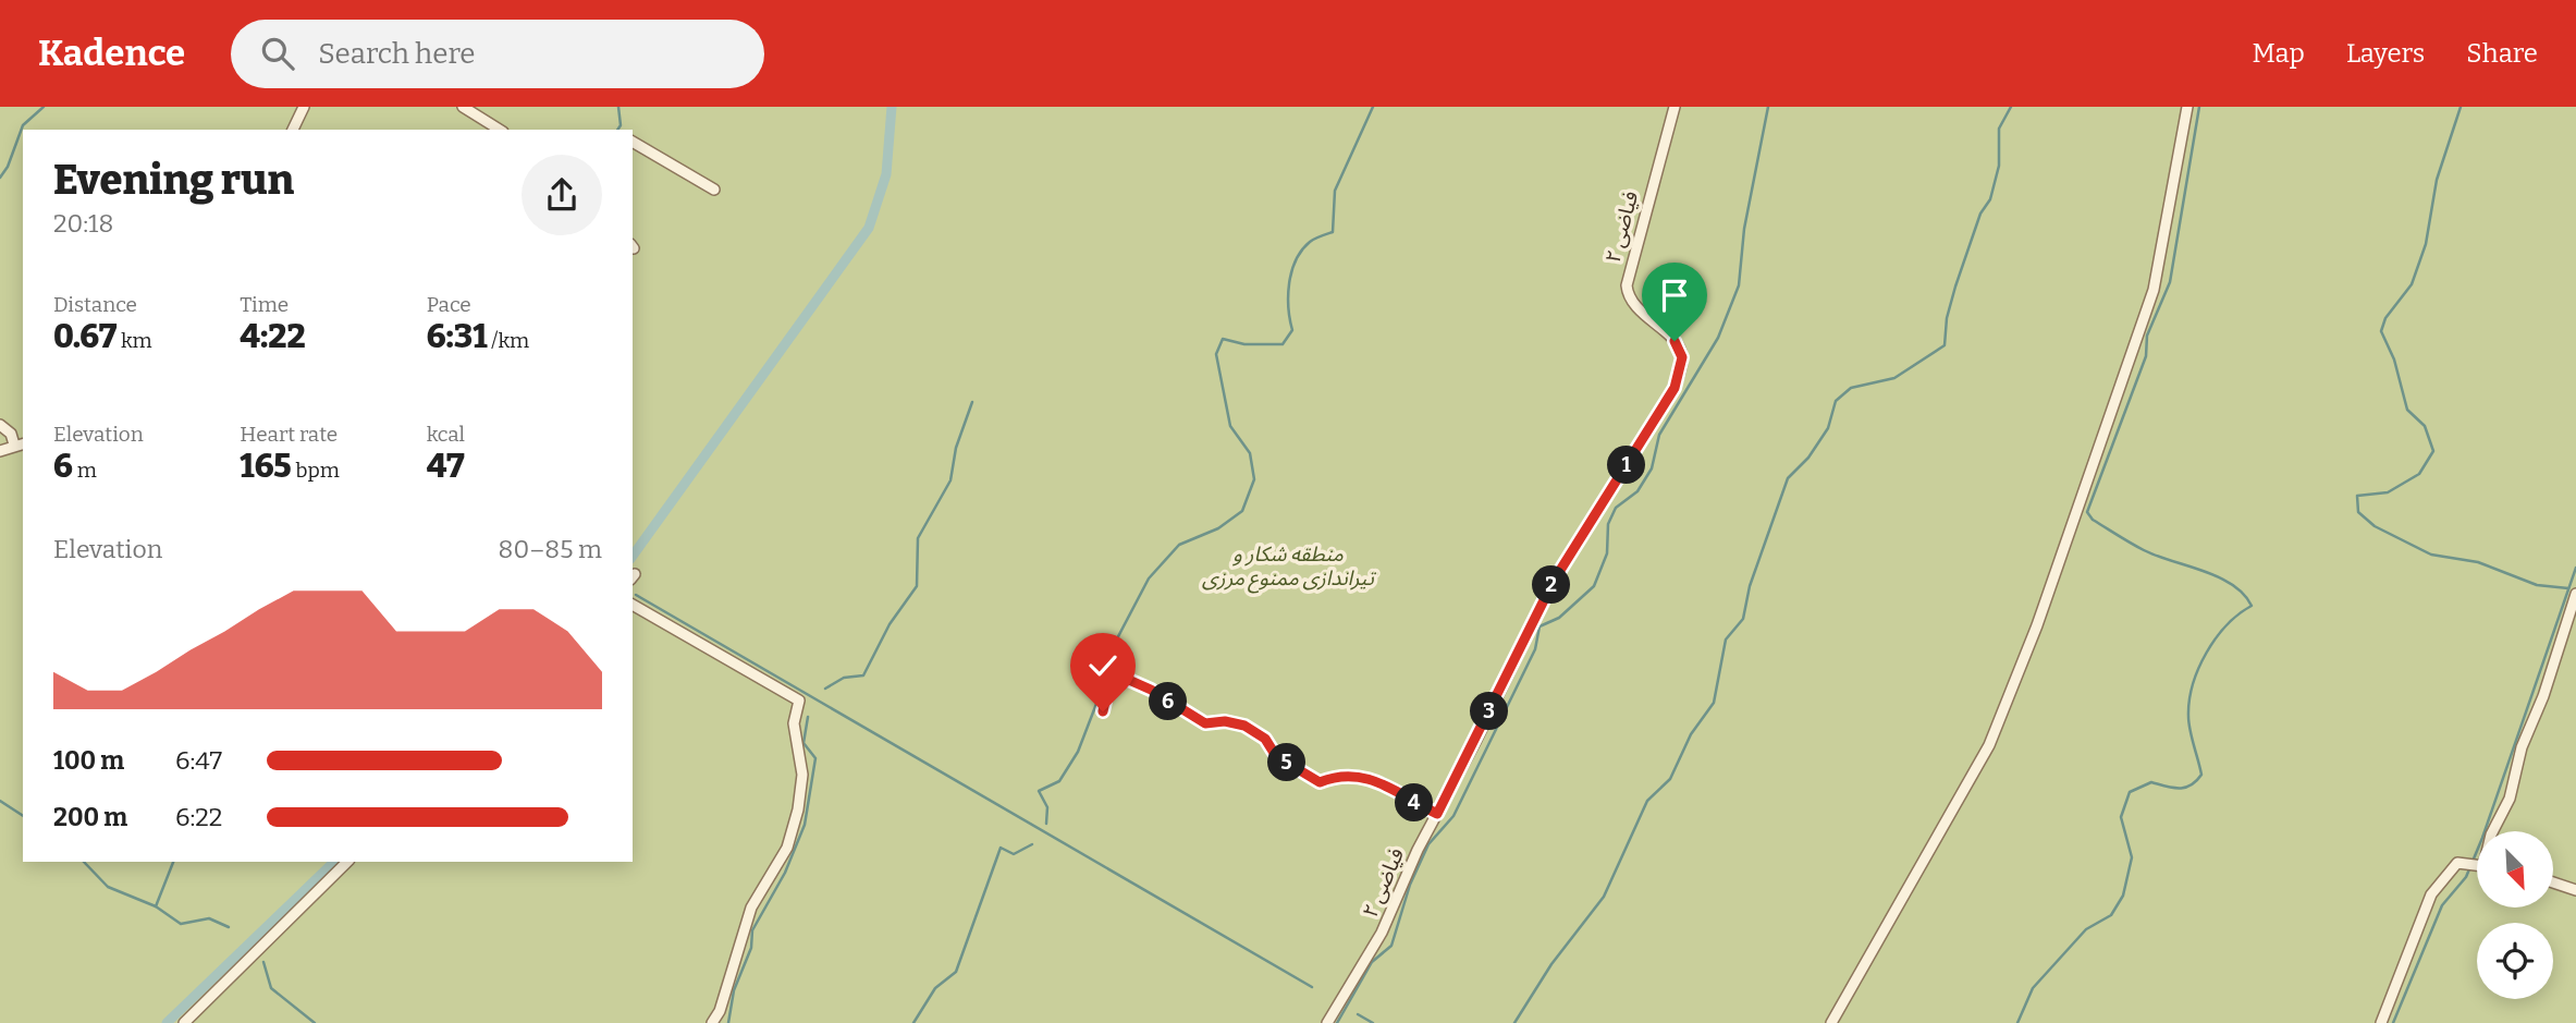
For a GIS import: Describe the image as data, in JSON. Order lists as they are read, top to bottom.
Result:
{
  "streets": {
    "street": ["فیاضی ۲"]
  },
  "parks": ["منطقه شکار و تیراندازی ممنوع مرزی"],
  "north": "bottom right",
  "page": {
    "header": "Kadence",
    "search": "Search here",
    "nav": ["Map", "Layers", "Share"],
    "heading": ["Evening run", "20:18"],
    "stats": [
      ["Distance", "0.67 km"],
      ["Time", "4:22"],
      ["Pace", "6:31 /km"],
      ["Elevation", "6 m"],
      ["Heart rate", "165 bpm"],
      ["kcal", "47"]
    ],
    "pins": [
      "1",
      "2",
      "6",
      "3",
      "5",
      "4"
    ],
    "chart": ["Elevation", "80–85 m"],
    "list": [
      {
        "name": "100 m",
        "note": "6:47"
      },
      {
        "name": "200 m",
        "note": "6:22"
      }
    ]
  }
}
